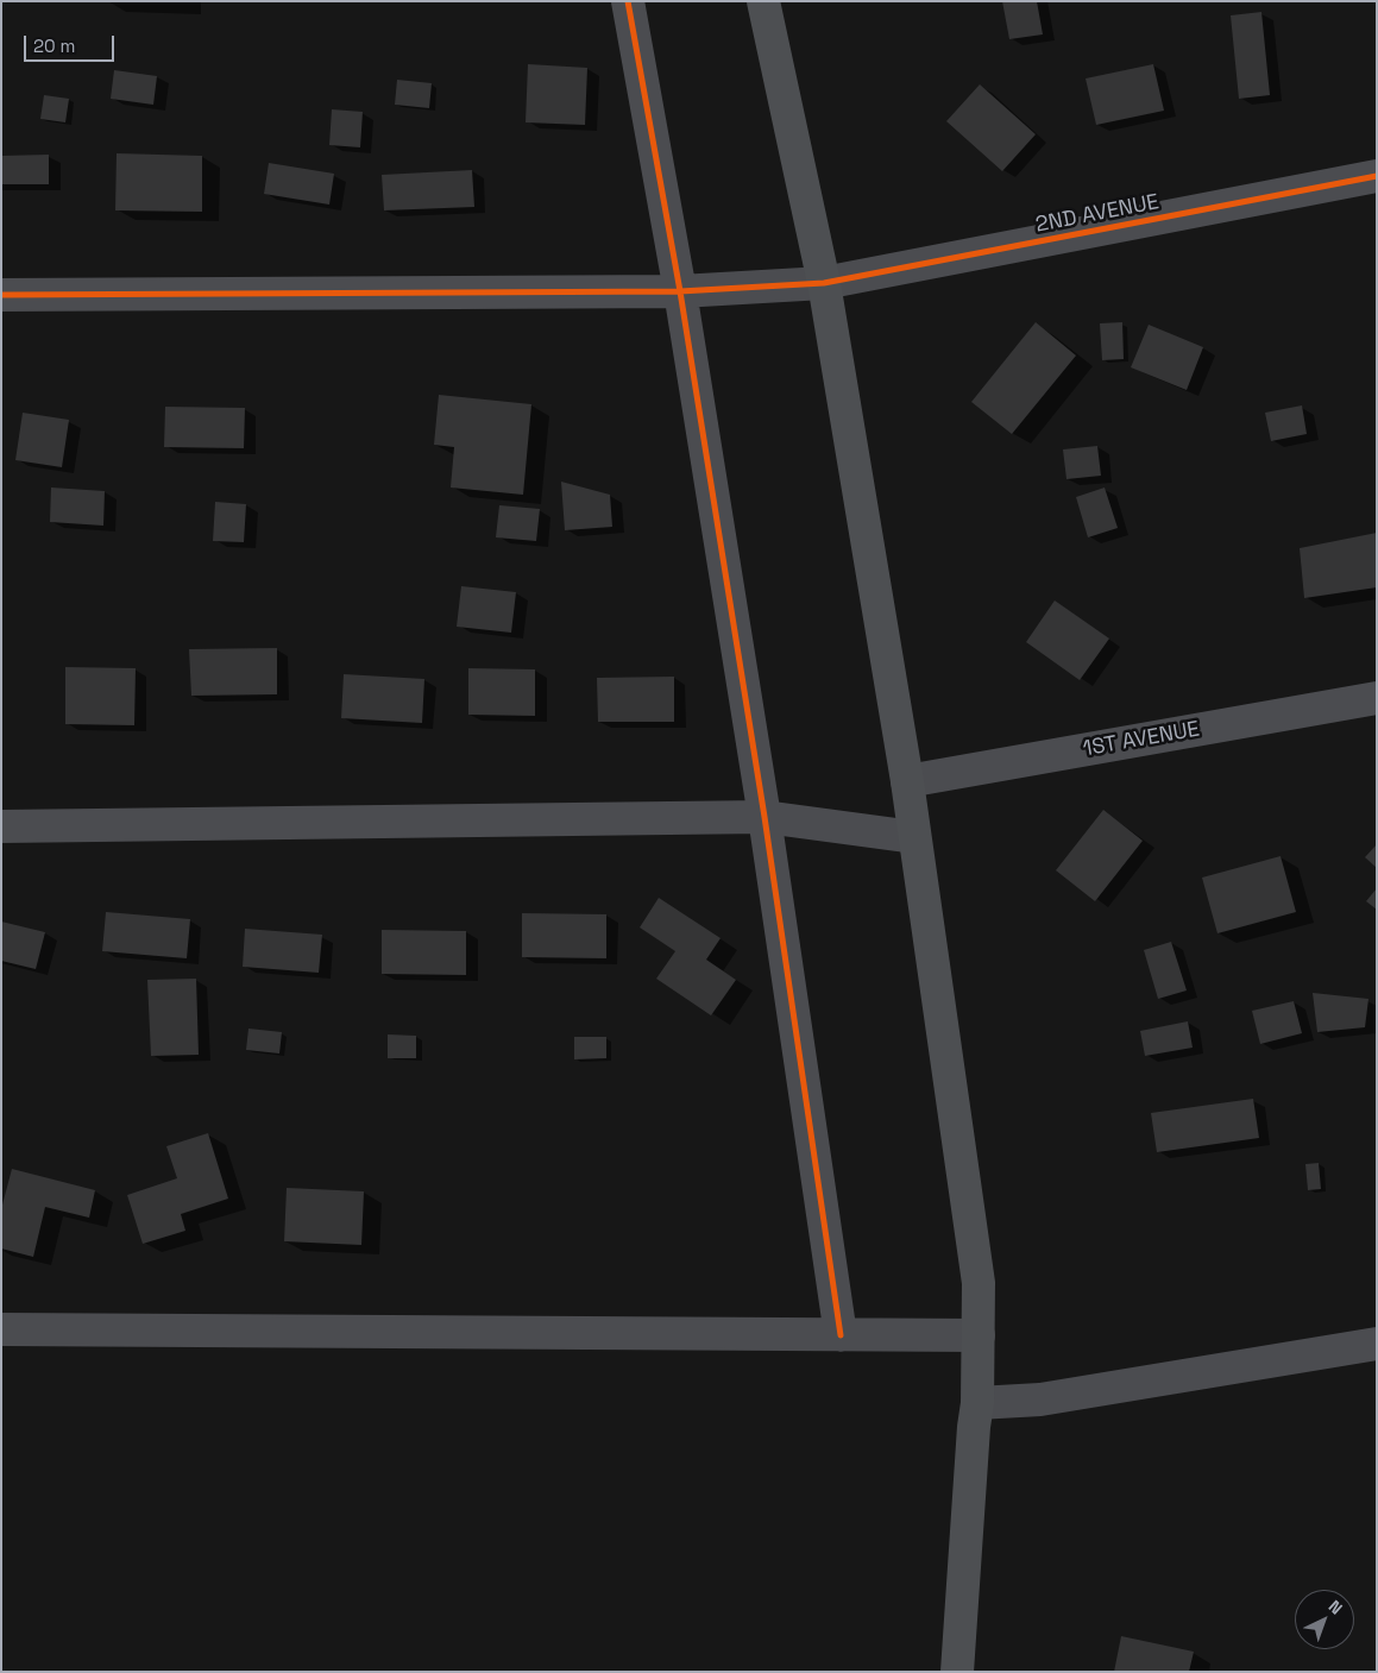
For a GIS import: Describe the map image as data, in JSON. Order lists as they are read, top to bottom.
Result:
{
  "streets": {
    "street": ["2ND AVENUE", "1ST AVENUE"]
  },
  "scale_bar": "20 m",
  "north": "top right"
}
